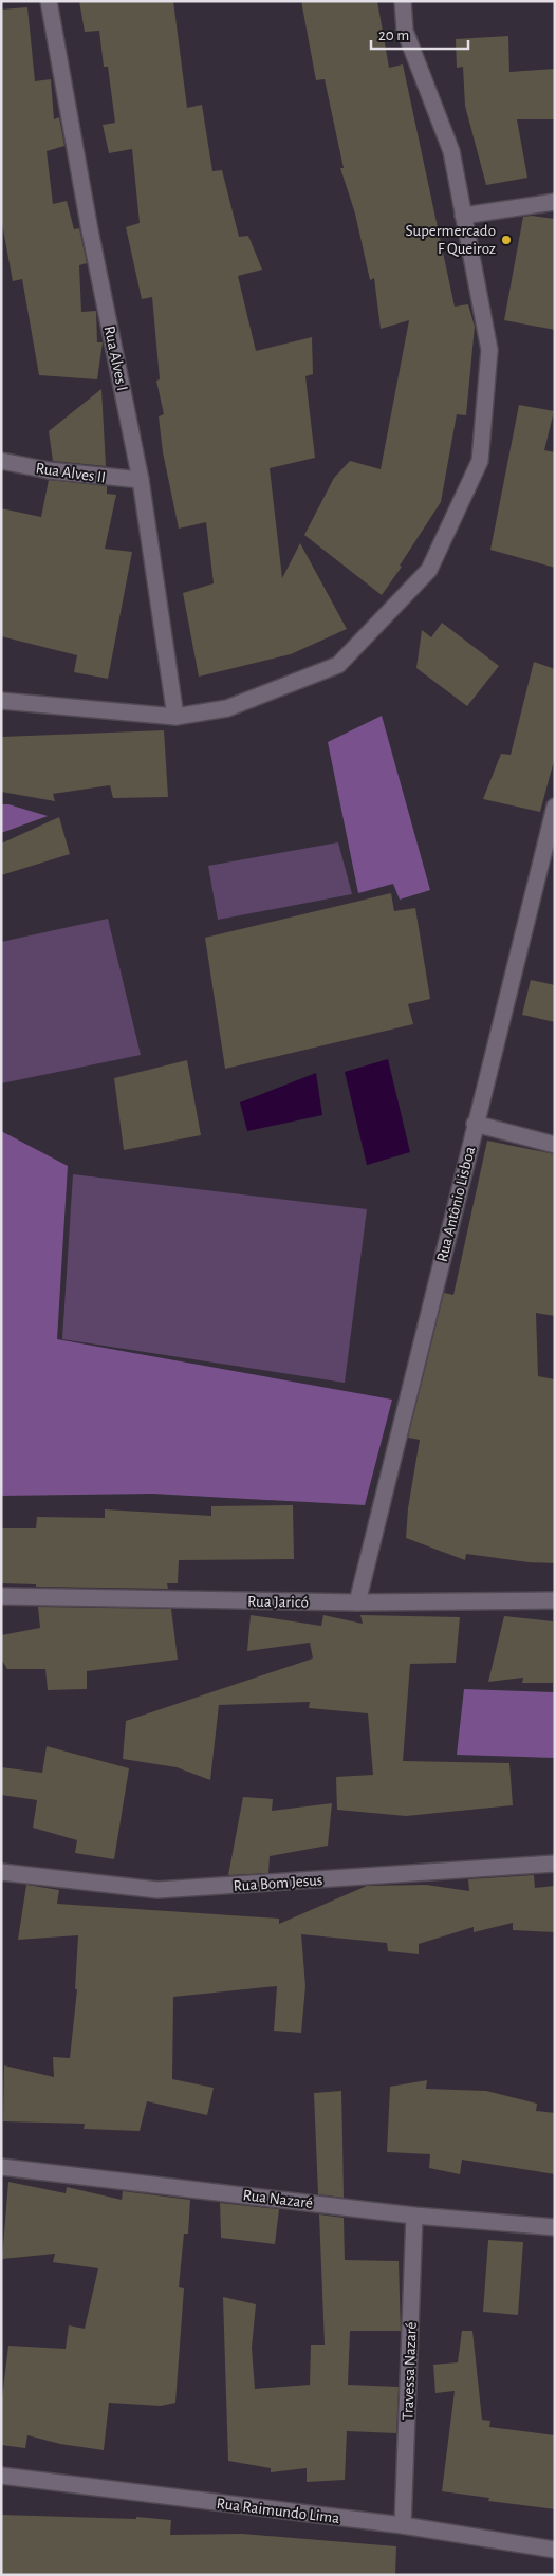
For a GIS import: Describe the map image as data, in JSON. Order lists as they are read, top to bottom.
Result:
{
  "streets": {
    "street": [
      "Rua Alves I",
      "Rua Alves II",
      "Rua Antônio Lisboa",
      "Rua Jaricó",
      "Rua Bom Jesus",
      "Rua Nazaré",
      "Travessa Nazaré",
      "Rua Raimundo Lima"
    ]
  },
  "crossings": [
    ["Rua Alves I", "Rua Alves II"],
    ["Rua Antônio Lisboa", "Rua Jaricó"],
    ["Rua Nazaré", "Travessa Nazaré"],
    ["Travessa Nazaré", "Rua Raimundo Lima"]
  ],
  "places": ["Supermercado F Queiroz"],
  "scale_bar": "20 m"
}
